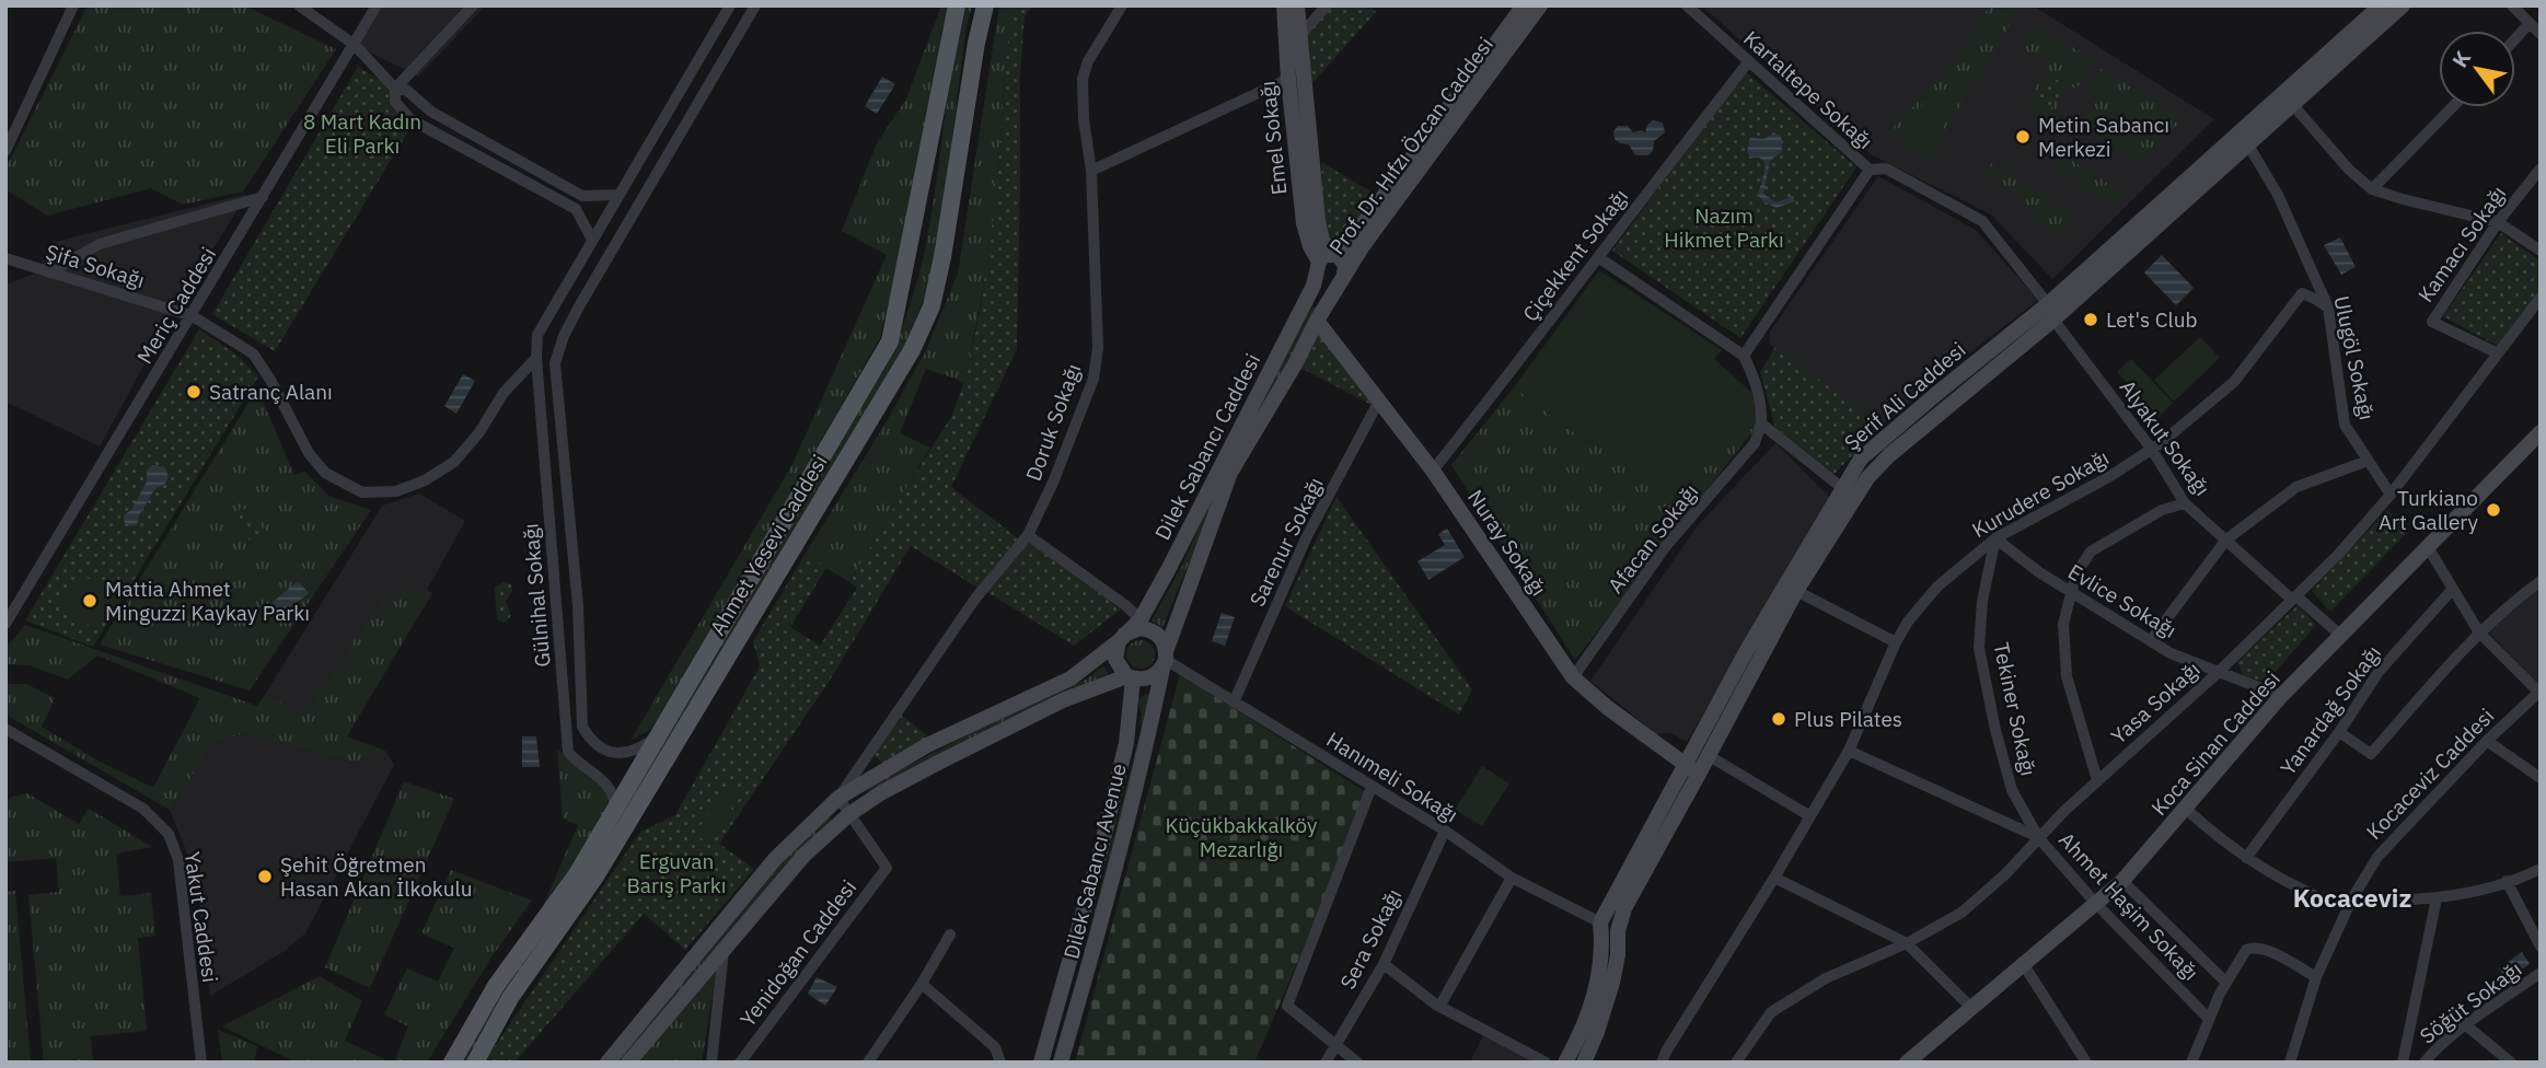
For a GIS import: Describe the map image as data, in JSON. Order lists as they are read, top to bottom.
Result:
{
  "streets": {
    "main road": ["Ahmet Yesevi Caddesi"],
    "street": [
      "Kartaltepe Sokağı",
      "Emel Sokağı",
      "Prof. Dr. Hıfzı Özcan Caddesi",
      "Kamacı Sokağı",
      "Çiçekkent Sokağı",
      "Şifa Sokağı",
      "Meriç Caddesi",
      "Ulugöl Sokağı",
      "Şerif Ali Caddesi",
      "Doruk Sokağı",
      "Alyakut Sokağı",
      "Dilek Sabancı Caddesi",
      "Kurudere Sokağı",
      "Afacan Sokağı",
      "Sarenur Sokağı",
      "Nuray Sokağı",
      "Gülnihal Sokağı",
      "Evlice Sokağı",
      "Yasa Sokağı",
      "Tekiner Sokağı",
      "Yanardağ Sokağı",
      "Koca Sinan Caddesi",
      "Kocaceviz Caddesi",
      "Hanımeli Sokağı",
      "Dilek Sabancı Avenue",
      "Ahmet Haşim Sokağı",
      "Yakut Caddesi",
      "Sera Sokağı",
      "Yenidoğan Caddesi",
      "Söğüt Sokağı"
    ]
  },
  "crossings": [
    ["Kartaltepe Sokağı", "Çiçekkent Sokağı"],
    ["Kartaltepe Sokağı", "Şerif Ali Caddesi"],
    ["Kartaltepe Sokağı", "Alyakut Sokağı"],
    ["Emel Sokağı", "Prof. Dr. Hıfzı Özcan Caddesi"],
    ["Emel Sokağı", "Dilek Sabancı Caddesi"],
    ["Prof. Dr. Hıfzı Özcan Caddesi", "Dilek Sabancı Caddesi"],
    ["Kamacı Sokağı", "Yasa Sokağı"],
    ["Çiçekkent Sokağı", "Nuray Sokağı"],
    ["Şifa Sokağı", "Meriç Caddesi"],
    ["Şifa Sokağı", "Gülnihal Sokağı"],
    ["Ulugöl Sokağı", "Şerif Ali Caddesi"],
    ["Ulugöl Sokağı", "Kurudere Sokağı"],
    ["Ulugöl Sokağı", "Yasa Sokağı"],
    ["Şerif Ali Caddesi", "Alyakut Sokağı"],
    ["Şerif Ali Caddesi", "Nuray Sokağı"],
    ["Şerif Ali Caddesi", "Hanımeli Sokağı"],
    ["Doruk Sokağı", "Dilek Sabancı Caddesi"],
    ["Alyakut Sokağı", "Kurudere Sokağı"],
    ["Alyakut Sokağı", "Yasa Sokağı"],
    ["Alyakut Sokağı", "Koca Sinan Caddesi"],
    ["Dilek Sabancı Caddesi", "Nuray Sokağı"],
    ["Dilek Sabancı Caddesi", "Hanımeli Sokağı"],
    ["Dilek Sabancı Caddesi", "Dilek Sabancı Avenue"],
    ["Kurudere Sokağı", "Evlice Sokağı"],
    ["Kurudere Sokağı", "Tekiner Sokağı"],
    ["Kurudere Sokağı", "Ahmet Haşim Sokağı"],
    ["Afacan Sokağı", "Nuray Sokağı"],
    ["Sarenur Sokağı", "Nuray Sokağı"],
    ["Sarenur Sokağı", "Hanımeli Sokağı"],
    ["Ahmet Yesevi Caddesi", "Gülnihal Sokağı"],
    ["Evlice Sokağı", "Yasa Sokağı"],
    ["Evlice Sokağı", "Tekiner Sokağı"],
    ["Evlice Sokağı", "Koca Sinan Caddesi"],
    ["Yasa Sokağı", "Tekiner Sokağı"],
    ["Yasa Sokağı", "Ahmet Haşim Sokağı"],
    ["Tekiner Sokağı", "Ahmet Haşim Sokağı"],
    ["Koca Sinan Caddesi", "Ahmet Haşim Sokağı"],
    ["Hanımeli Sokağı", "Dilek Sabancı Avenue"],
    ["Hanımeli Sokağı", "Sera Sokağı"]
  ],
  "districts": ["Kocaceviz"],
  "parks": [
    "8 Mart Kadın Eli Parkı",
    "Nazım Hikmet Parkı",
    "Küçükbakkalköy Mezarlığı",
    "Erguvan Barış Parkı"
  ],
  "places": [
    "Metin Sabancı Merkezi",
    "Let's Club",
    "Satranç Alanı",
    "Turkiano Art Gallery",
    "Mattia Ahmet Minguzzi Kaykay Parkı",
    "Plus Pilates",
    "Şehit Öğretmen Hasan Akan İlkokulu"
  ],
  "north": "top left"
}
